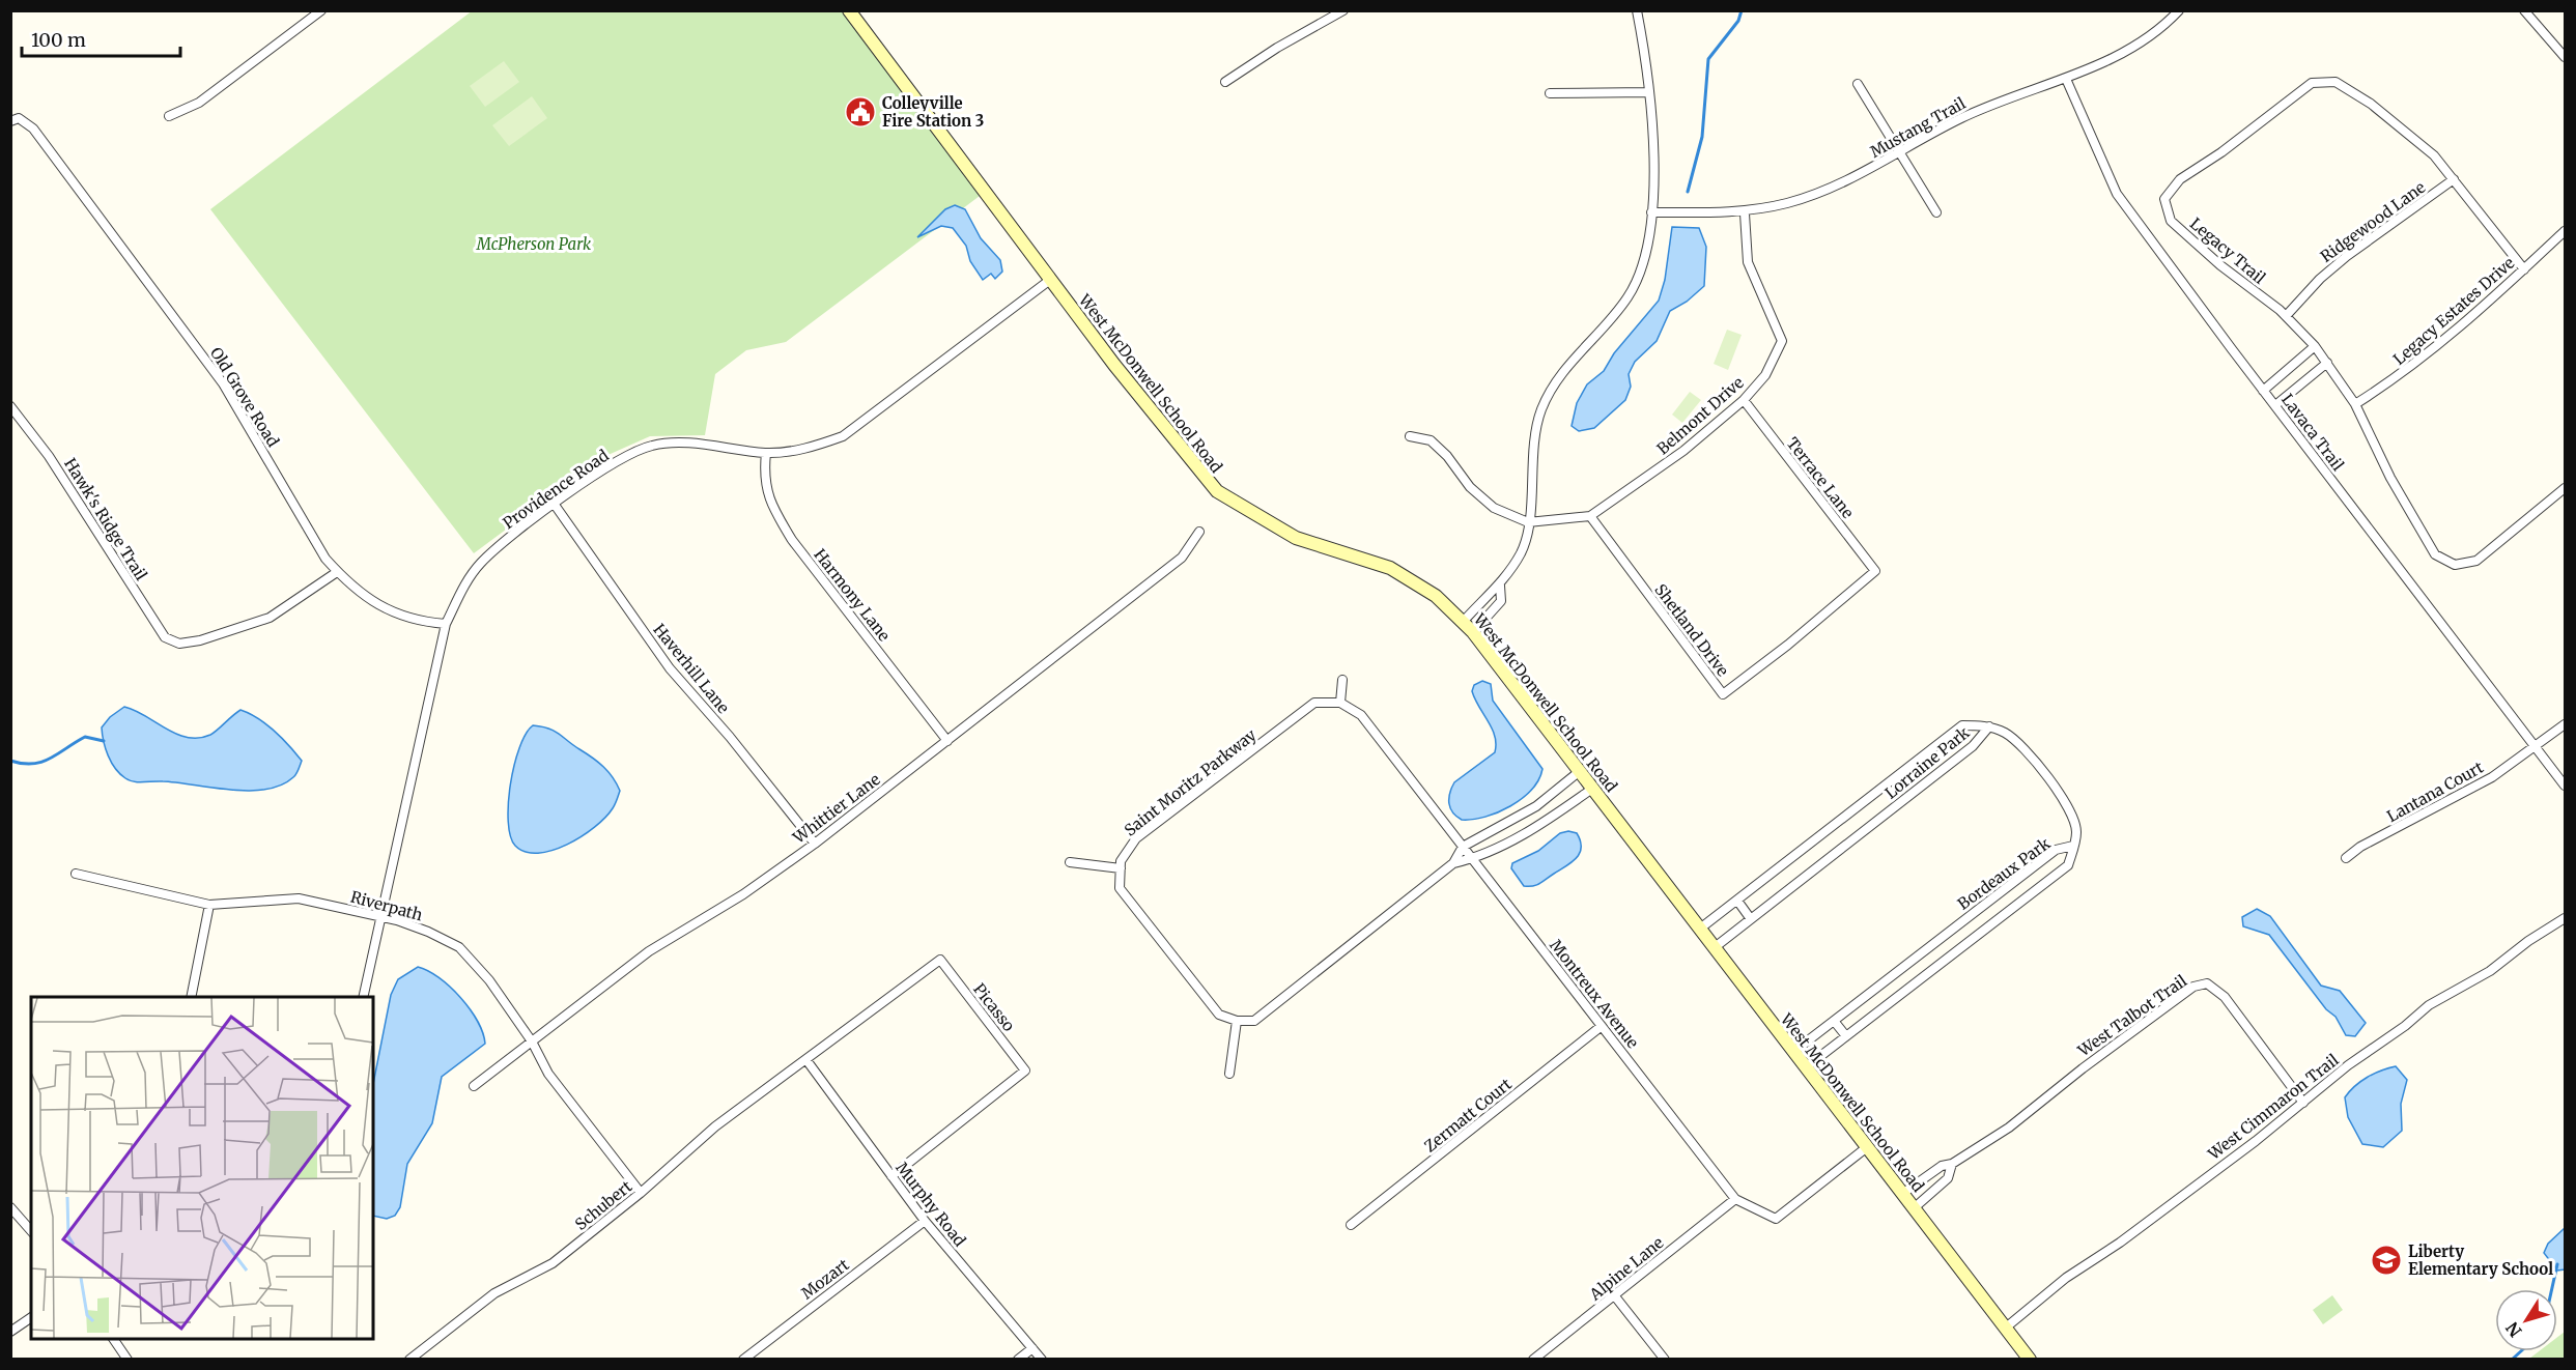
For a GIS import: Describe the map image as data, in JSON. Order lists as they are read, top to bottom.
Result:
{
  "streets": {
    "main road": ["West McDonwell School Road"],
    "street": [
      "Mustang Trail",
      "Ridgewood Lane",
      "Legacy Trail",
      "Legacy Estates Drive",
      "Old Grove Road",
      "Belmont Drive",
      "Lavaca Trail",
      "Terrace Lane",
      "Providence Road",
      "Hawk's Ridge Trail",
      "Harmony Lane",
      "Shetland Drive",
      "Haverhill Lane",
      "Lorraine Park",
      "Saint Moritz Parkway",
      "Lantana Court",
      "Whittier Lane",
      "Bordeaux Park",
      "Riverpath",
      "Montreux Avenue",
      "Picasso",
      "West Talbot Trail",
      "West Cimmaron Trail",
      "Zermatt Court",
      "Murphy Road",
      "Schubert",
      "Alpine Lane",
      "Mozart"
    ]
  },
  "crossings": [
    ["Mustang Trail", "Belmont Drive"],
    ["Mustang Trail", "Lavaca Trail"],
    ["Ridgewood Lane", "Legacy Trail"],
    ["Legacy Trail", "Legacy Estates Drive"],
    ["West McDonwell School Road", "Providence Road"],
    ["West McDonwell School Road", "Lorraine Park"],
    ["West McDonwell School Road", "Bordeaux Park"],
    ["West McDonwell School Road", "Montreux Avenue"],
    ["West McDonwell School Road", "West Talbot Trail"],
    ["West McDonwell School Road", "West Cimmaron Trail"],
    ["Old Grove Road", "Providence Road"],
    ["Old Grove Road", "Hawk's Ridge Trail"],
    ["Belmont Drive", "Terrace Lane"],
    ["Belmont Drive", "Shetland Drive"],
    ["Lavaca Trail", "Lantana Court"],
    ["Terrace Lane", "Shetland Drive"],
    ["Providence Road", "Harmony Lane"],
    ["Providence Road", "Haverhill Lane"],
    ["Providence Road", "Riverpath"],
    ["Harmony Lane", "Whittier Lane"],
    ["Haverhill Lane", "Whittier Lane"],
    ["Saint Moritz Parkway", "Montreux Avenue"],
    ["Whittier Lane", "Riverpath"],
    ["Riverpath", "Schubert"],
    ["Montreux Avenue", "Zermatt Court"],
    ["Montreux Avenue", "Alpine Lane"],
    ["Picasso", "Murphy Road"],
    ["Picasso", "Schubert"],
    ["West Talbot Trail", "West Cimmaron Trail"],
    ["Murphy Road", "Schubert"],
    ["Murphy Road", "Mozart"]
  ],
  "parks": ["McPherson Park"],
  "places": {
    "public building": ["Colleyville Fire Station 3"],
    "school or university": ["Liberty Elementary School"]
  },
  "scale_bar": "100 m",
  "north": "bottom left"
}
